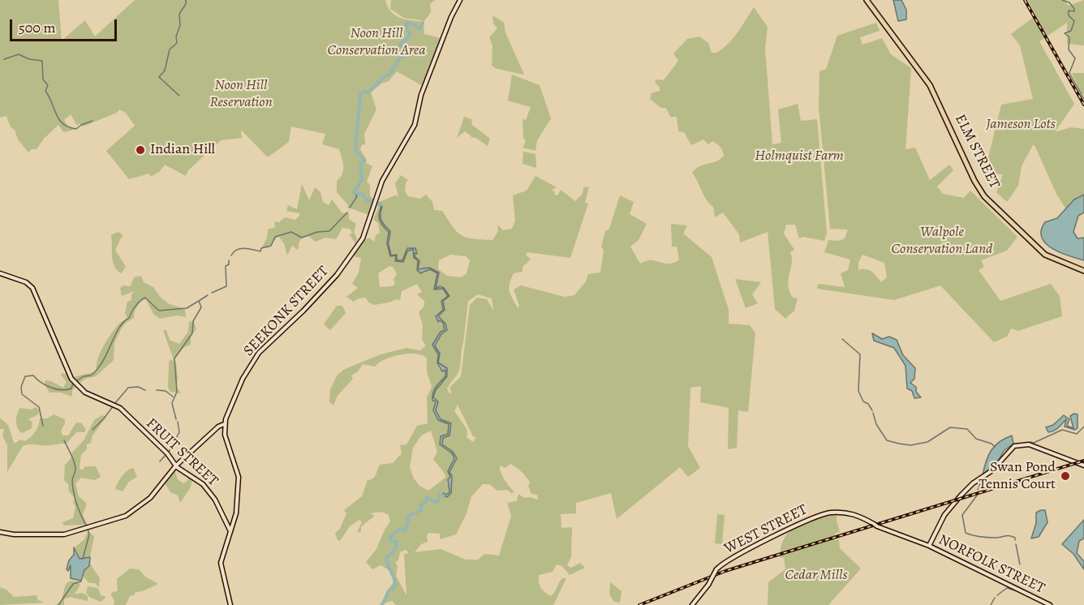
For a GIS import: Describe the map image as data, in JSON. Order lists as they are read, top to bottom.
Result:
{
  "streets": {
    "main road": [
      "ELM STREET",
      "SEEKONK STREET",
      "FRUIT STREET",
      "WEST STREET",
      "NORFOLK STREET"
    ]
  },
  "crossings": [
    ["WEST STREET", "NORFOLK STREET"]
  ],
  "parks": [
    "Noon Hill Conservation Area",
    "Noon Hill Reservation",
    "Jameson Lots",
    "Holmquist Farm",
    "Walpole Conservation Land",
    "Cedar Mills"
  ],
  "places": ["Indian Hill", "Swan Pond Tennis Court"],
  "scale_bar": "500 m"
}
